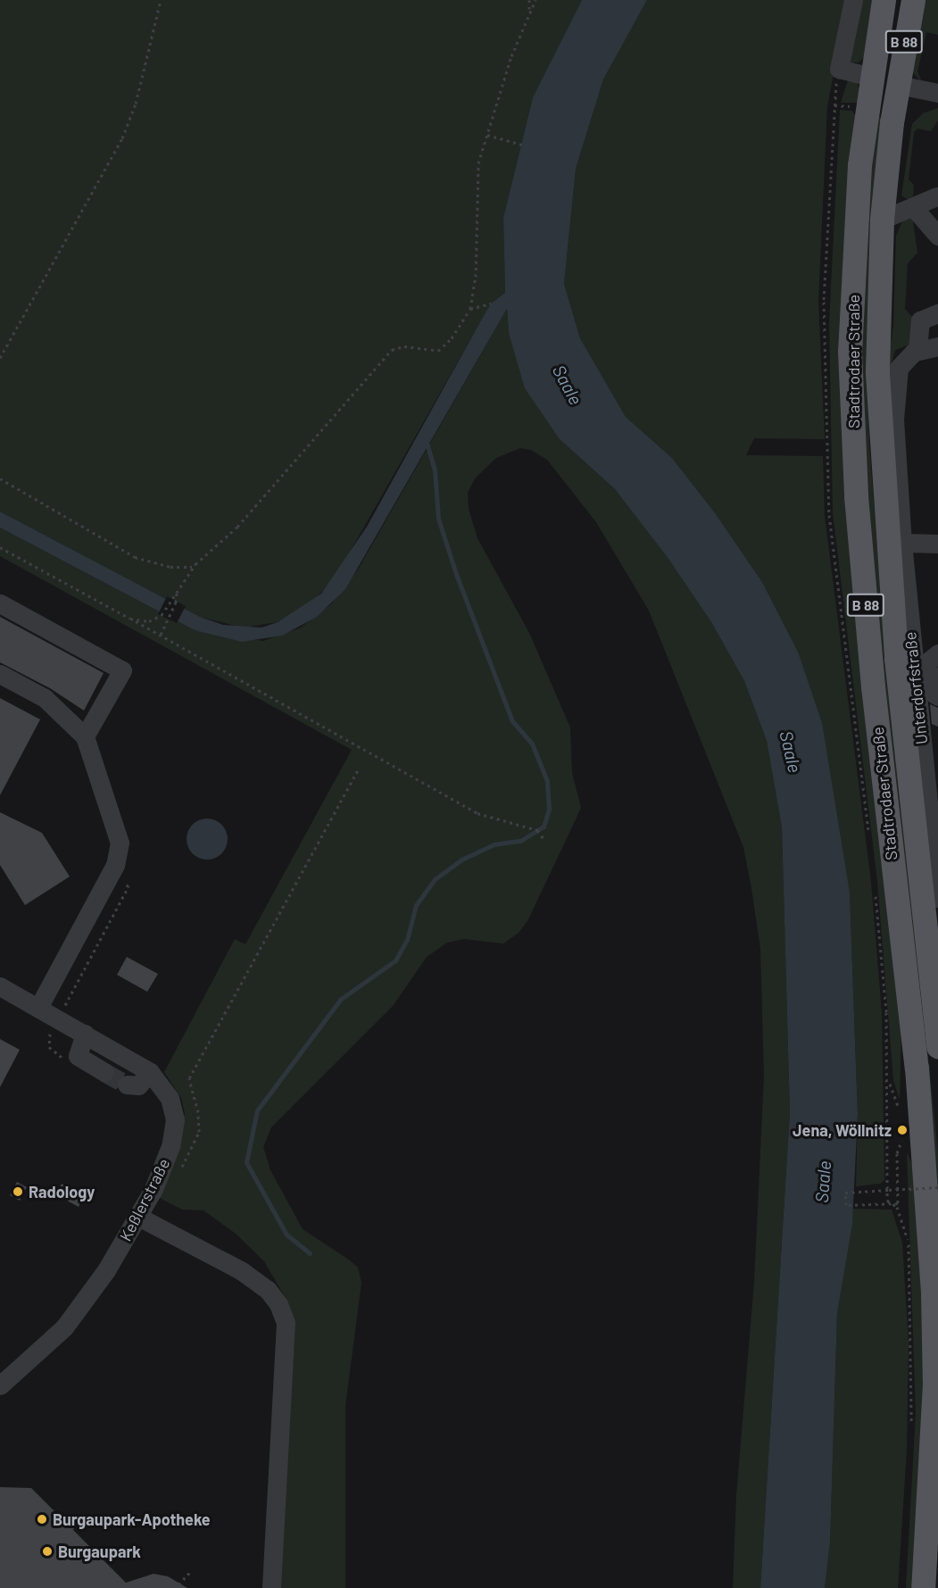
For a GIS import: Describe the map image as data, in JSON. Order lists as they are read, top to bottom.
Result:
{
  "streets": {
    "main road": ["B 88", "Stadtrodaer Straße"],
    "street": ["Unterdorfstraße", "Keßlerstraße"]
  },
  "water": ["Saale"],
  "places": [
    "Jena, Wöllnitz",
    "Radology",
    "Burgaupark-Apotheke",
    "Burgaupark"
  ]
}
